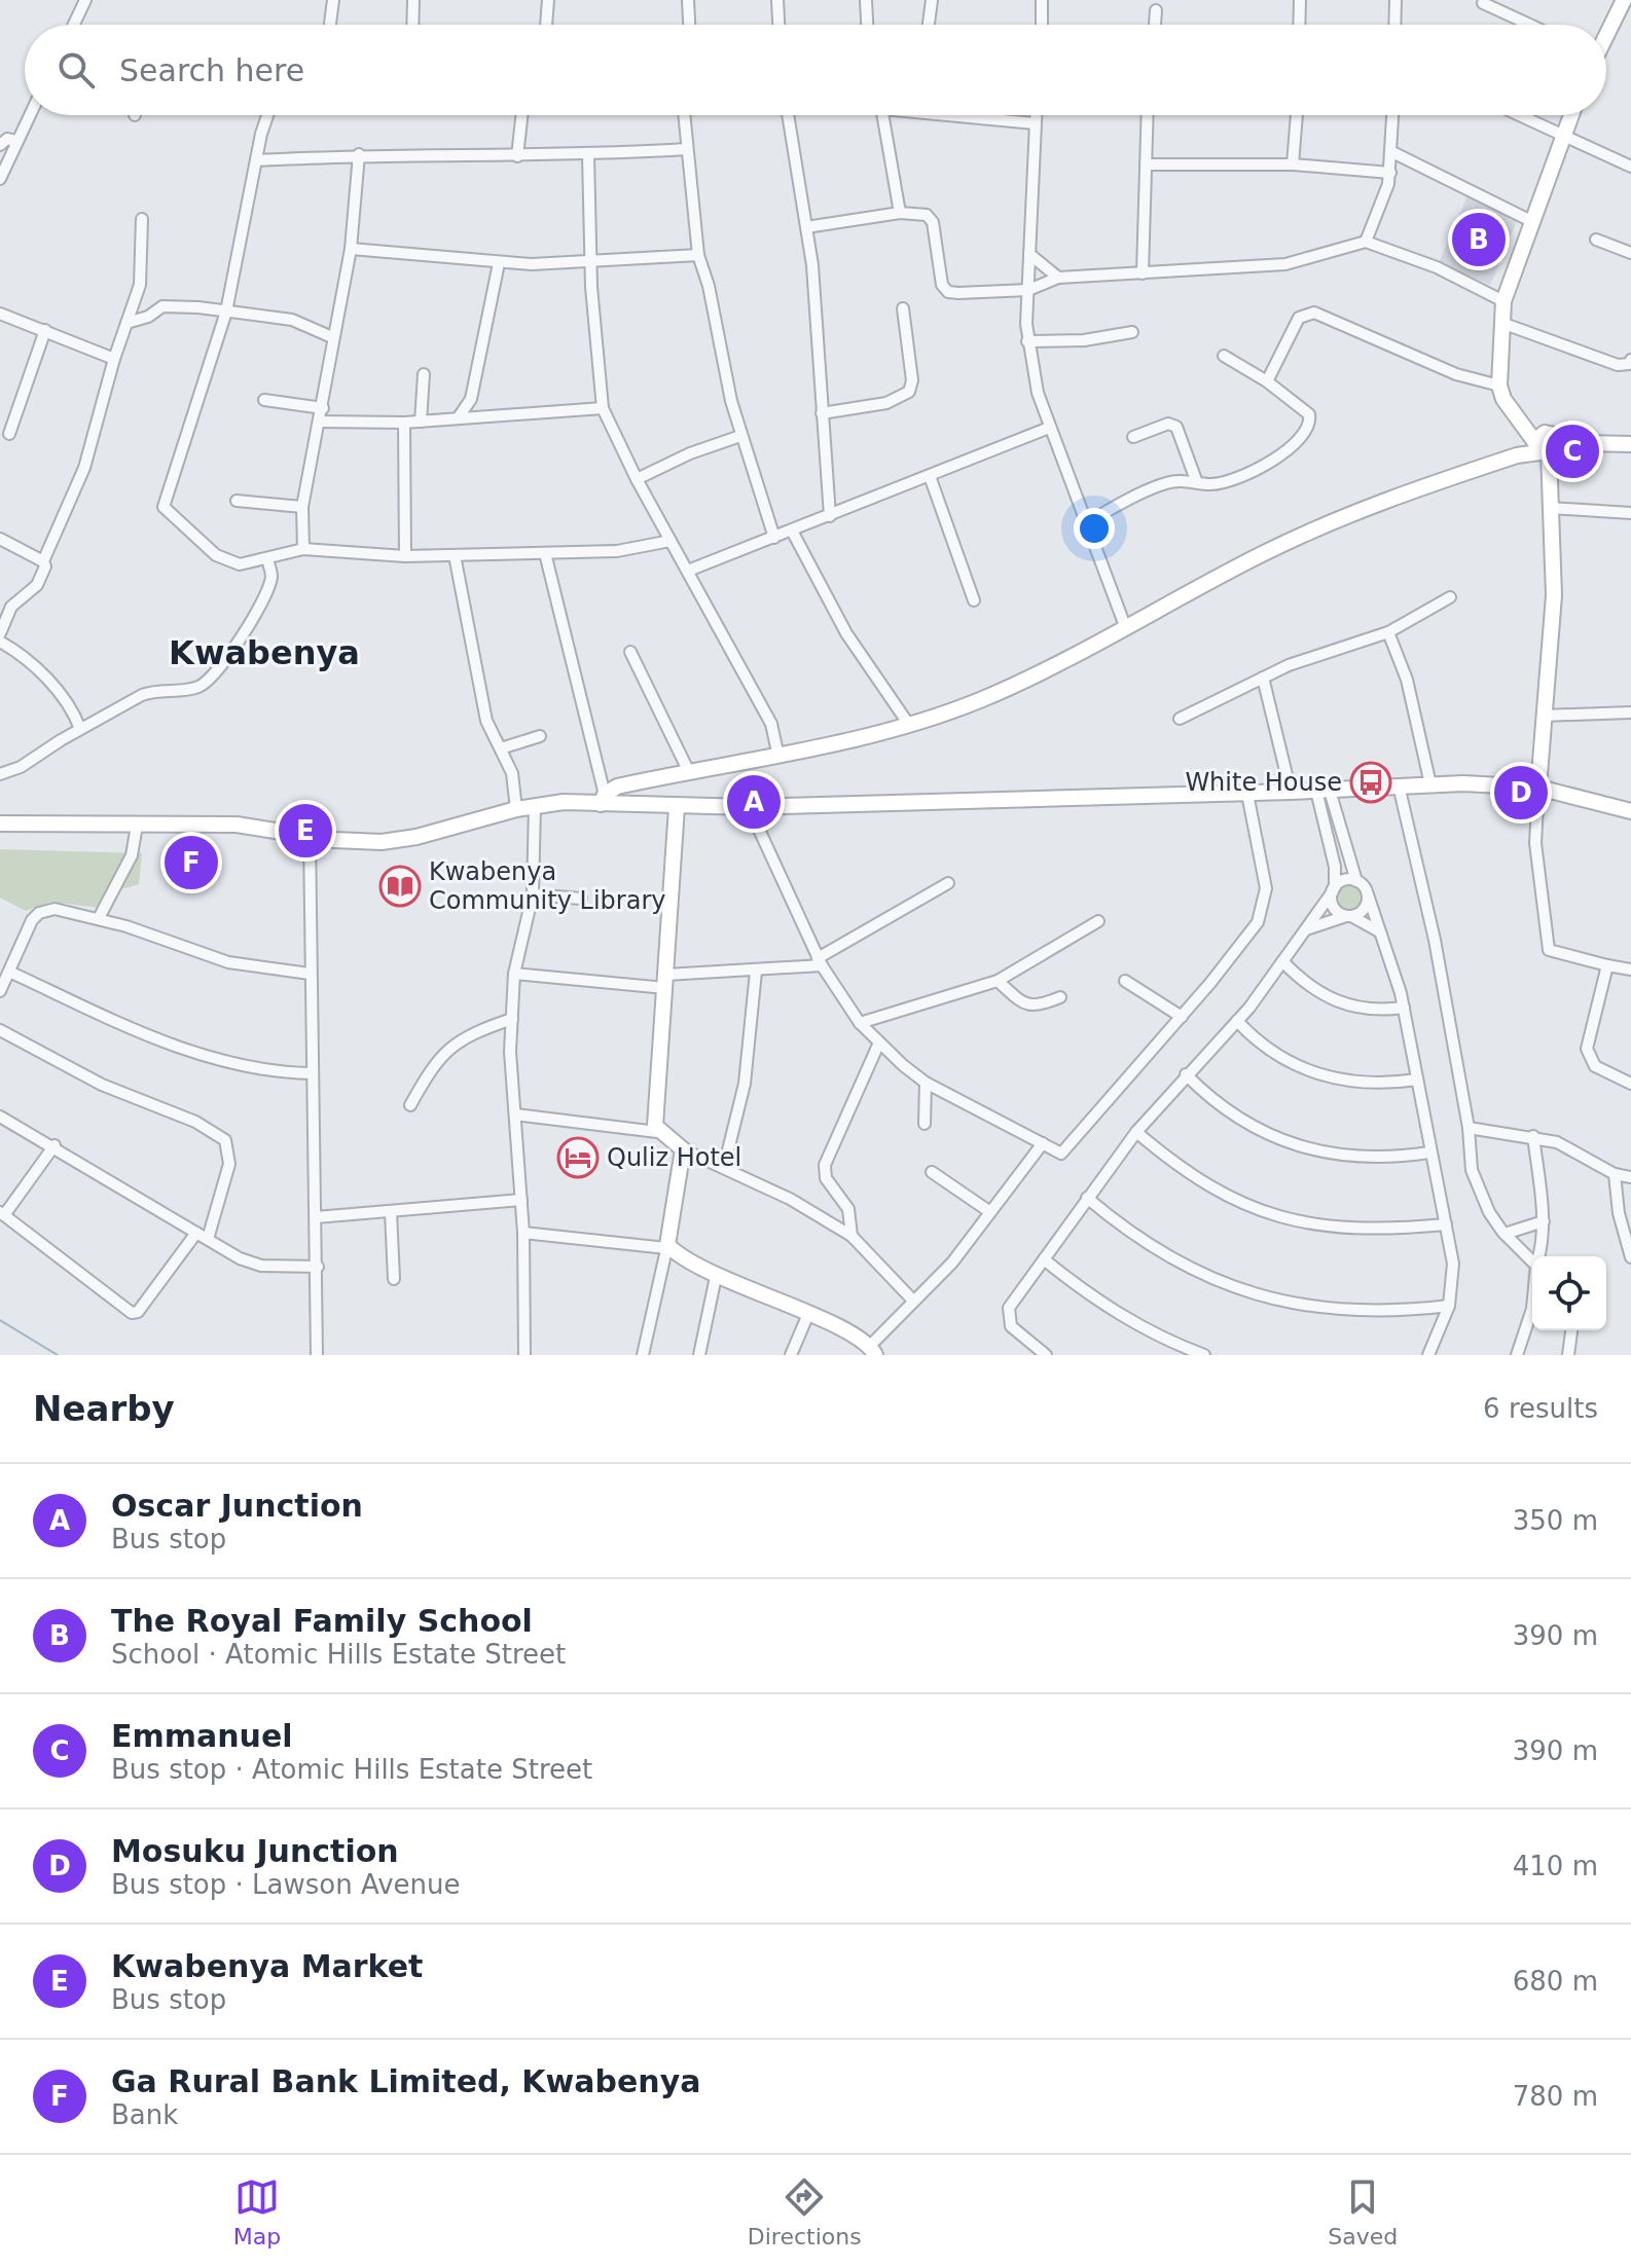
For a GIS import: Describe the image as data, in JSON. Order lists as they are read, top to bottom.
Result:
{
  "districts": ["Kwabenya"],
  "places": {
    "bus stop": ["White House"],
    "library": ["Kwabenya Community Library"],
    "hotel": ["Quliz Hotel"]
  },
  "page": {
    "search": "Search here",
    "pins": [
      "B",
      "C",
      "D",
      "A",
      "E",
      "F"
    ],
    "heading": ["Nearby", "6 results"],
    "list": [
      {
        "mark": "A",
        "name": "Oscar Junction",
        "note": "Bus stop",
        "value": "350 m"
      },
      {
        "mark": "B",
        "name": "The Royal Family School",
        "note": "School · Atomic Hills Estate Street",
        "value": "390 m"
      },
      {
        "mark": "C",
        "name": "Emmanuel",
        "note": "Bus stop · Atomic Hills Estate Street",
        "value": "390 m"
      },
      {
        "mark": "D",
        "name": "Mosuku Junction",
        "note": "Bus stop · Lawson Avenue",
        "value": "410 m"
      },
      {
        "mark": "E",
        "name": "Kwabenya Market",
        "note": "Bus stop",
        "value": "680 m"
      },
      {
        "mark": "F",
        "name": "Ga Rural Bank Limited, Kwabenya",
        "note": "Bank",
        "value": "780 m"
      }
    ],
    "nav": ["Map", "Directions", "Saved"]
  }
}
